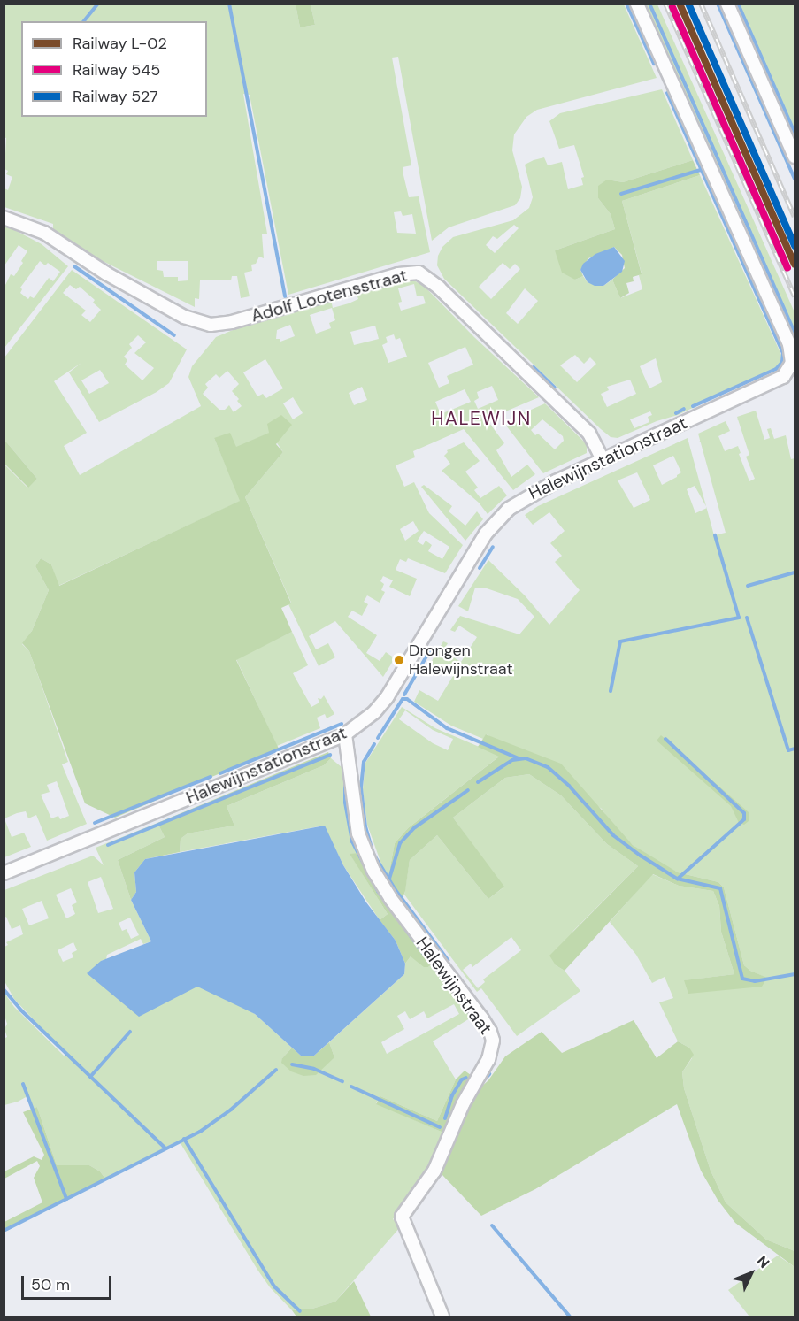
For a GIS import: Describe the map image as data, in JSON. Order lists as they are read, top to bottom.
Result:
{
  "streets": {
    "street": ["Adolf Lootensstraat", "Halewijnstationstraat", "Halewijnstraat"]
  },
  "crossings": [
    ["Adolf Lootensstraat", "Halewijnstationstraat"],
    ["Halewijnstationstraat", "Halewijnstraat"]
  ],
  "districts": ["HALEWIJN"],
  "places": ["Drongen Halewijnstraat"],
  "lines": ["rail line L-02", "rail line 527", "rail line 545"],
  "legend": ["Railway L-02", "Railway 545", "Railway 527"],
  "scale_bar": "50 m",
  "north": "top right"
}
